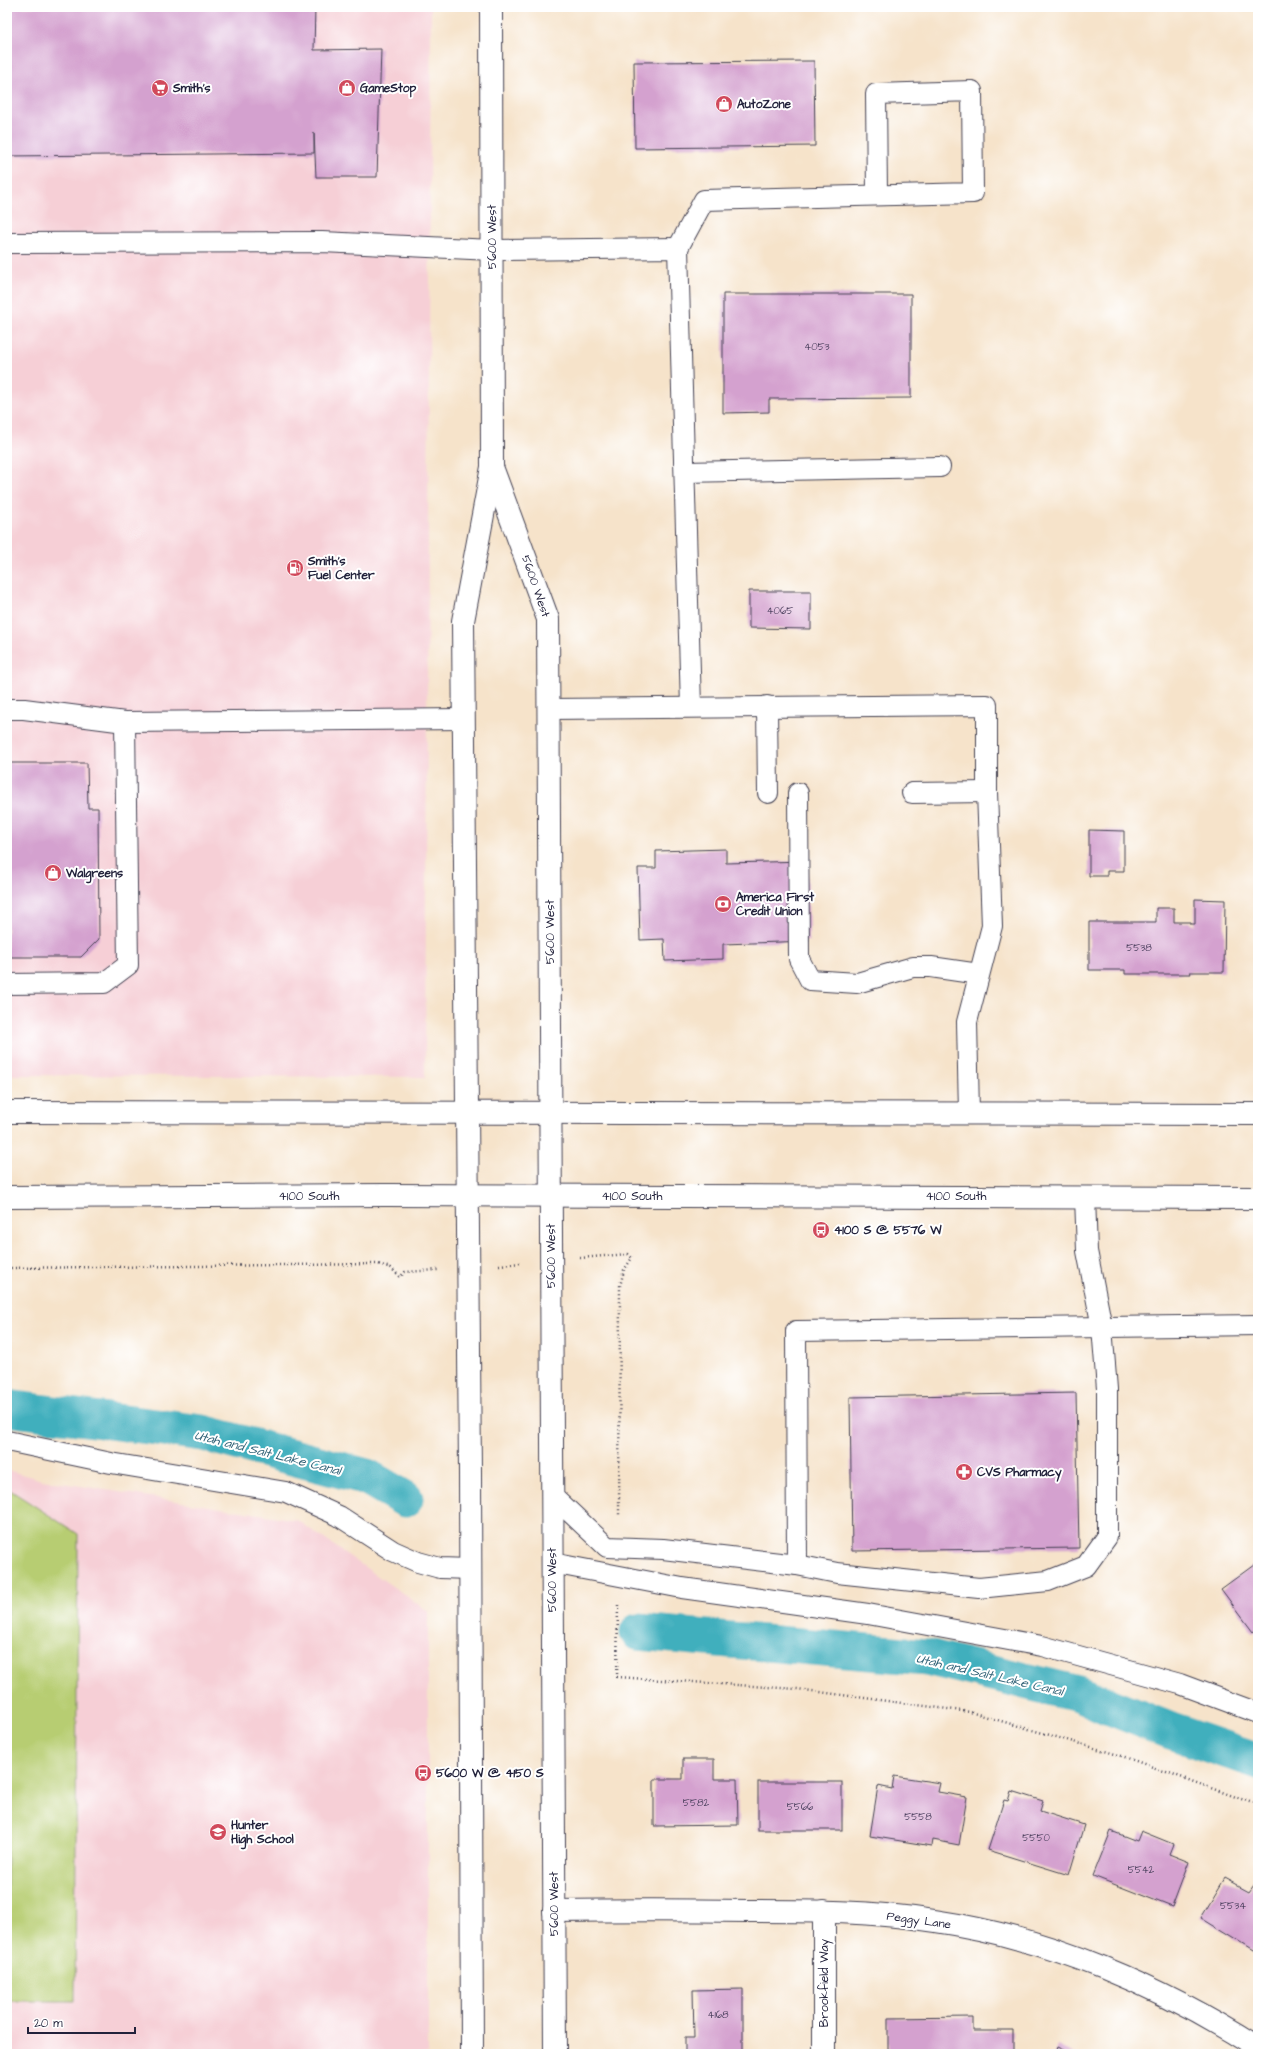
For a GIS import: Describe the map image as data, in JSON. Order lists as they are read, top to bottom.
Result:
{
  "streets": {
    "main road": [
      "5600 West",
      "4100 South",
      "Peggy Lane",
      "Brookfield Way"
    ]
  },
  "crossings": [
    ["5600 West", "4100 South"],
    ["5600 West", "Peggy Lane"],
    ["Peggy Lane", "Brookfield Way"]
  ],
  "water": ["Utah and Salt Lake Canal"],
  "places": {
    "supermarket": ["Smith's"],
    "shop": ["GameStop", "AutoZone", "Walgreens"],
    "fuel station": ["Smith's Fuel Center"],
    "bank": ["America First Credit Union"],
    "bus stop": ["4100 S @ 5576 W", "5600 W @ 4150 S"],
    "pharmacy": ["CVS Pharmacy"],
    "school or university": ["Hunter High School"]
  },
  "house_numbers": [
    "4053",
    "4065",
    "5538",
    "5582",
    "5566",
    "5558",
    "5550",
    "5542",
    "5534",
    "4168"
  ],
  "scale_bar": "20 m"
}
